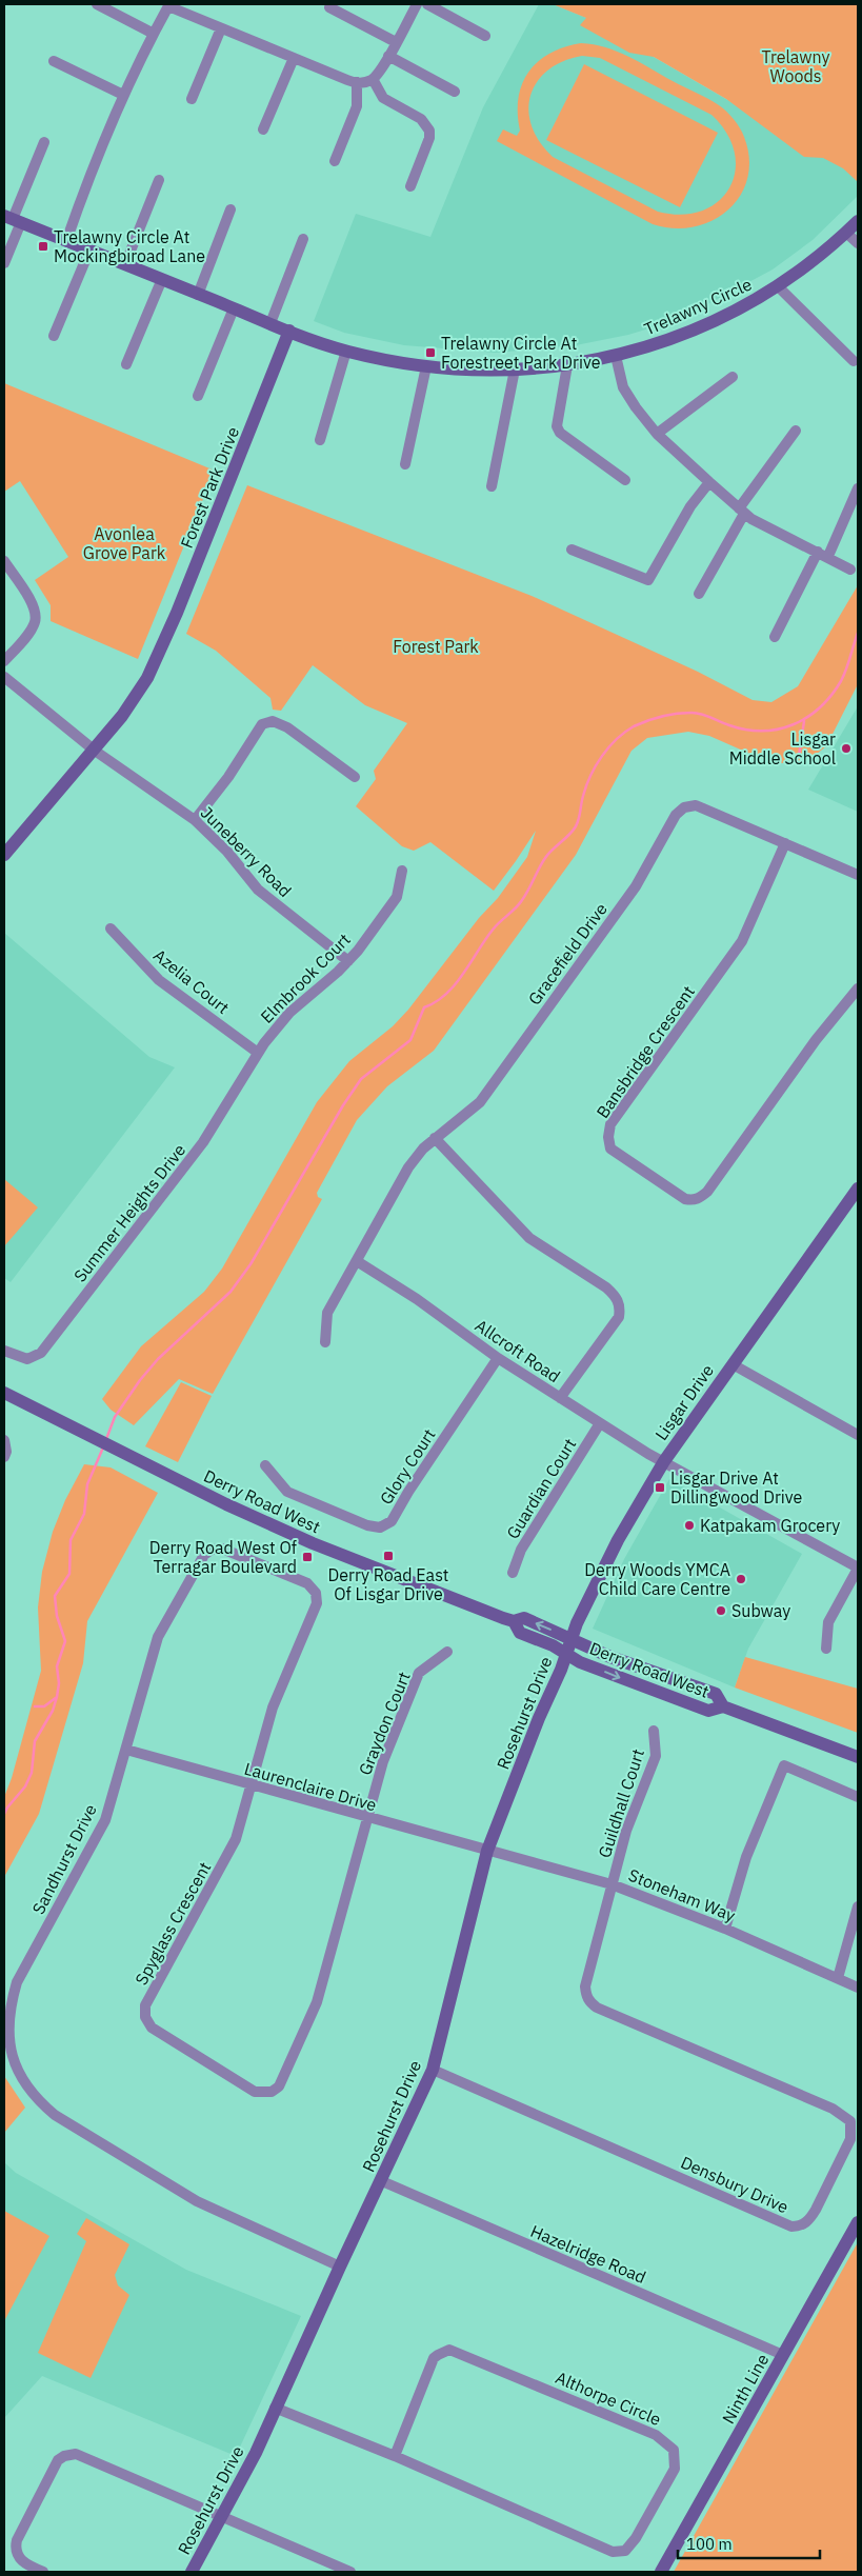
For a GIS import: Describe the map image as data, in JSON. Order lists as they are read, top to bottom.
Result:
{
  "streets": {
    "street": [
      "Trelawny Circle",
      "Forest Park Drive",
      "Juneberry Road",
      "Gracefield Drive",
      "Elmbrook Court",
      "Azelia Court",
      "Bansbridge Crescent",
      "Summer Heights Drive",
      "Allcroft Road",
      "Lisgar Drive",
      "Glory Court",
      "Guardian Court",
      "Derry Road West",
      "Rosehurst Drive",
      "Graydon Court",
      "Laurenclaire Drive",
      "Guildhall Court",
      "Sandhurst Drive",
      "Stoneham Way",
      "Spyglass Crescent",
      "Densbury Drive",
      "Hazelridge Road",
      "Ninth Line",
      "Althorpe Circle"
    ]
  },
  "crossings": [
    ["Trelawny Circle", "Forest Park Drive"],
    ["Forest Park Drive", "Juneberry Road"],
    ["Juneberry Road", "Elmbrook Court"],
    ["Gracefield Drive", "Bansbridge Crescent"],
    ["Gracefield Drive", "Allcroft Road"],
    ["Elmbrook Court", "Azelia Court"],
    ["Elmbrook Court", "Summer Heights Drive"],
    ["Azelia Court", "Summer Heights Drive"],
    ["Allcroft Road", "Lisgar Drive"],
    ["Allcroft Road", "Glory Court"],
    ["Allcroft Road", "Guardian Court"],
    ["Lisgar Drive", "Derry Road West"],
    ["Lisgar Drive", "Rosehurst Drive"],
    ["Derry Road West", "Rosehurst Drive"],
    ["Rosehurst Drive", "Laurenclaire Drive"],
    ["Rosehurst Drive", "Sandhurst Drive"],
    ["Rosehurst Drive", "Stoneham Way"],
    ["Rosehurst Drive", "Densbury Drive"],
    ["Rosehurst Drive", "Hazelridge Road"],
    ["Rosehurst Drive", "Althorpe Circle"],
    ["Graydon Court", "Laurenclaire Drive"],
    ["Graydon Court", "Spyglass Crescent"],
    ["Laurenclaire Drive", "Sandhurst Drive"],
    ["Laurenclaire Drive", "Stoneham Way"],
    ["Laurenclaire Drive", "Spyglass Crescent"],
    ["Guildhall Court", "Stoneham Way"],
    ["Guildhall Court", "Densbury Drive"],
    ["Sandhurst Drive", "Spyglass Crescent"],
    ["Stoneham Way", "Densbury Drive"],
    ["Hazelridge Road", "Ninth Line"]
  ],
  "parks": ["Trelawny Woods", "Avonlea Grove Park", "Forest Park"],
  "places": {
    "transit": [
      "Trelawny Circle At Mockingbiroad Lane",
      "Trelawny Circle At Forestreet Park Drive",
      "Lisgar Drive At Dillingwood Drive",
      "Derry Road East Of Lisgar Drive",
      "Derry Road West Of Terragar Boulevard"
    ],
    "other": [
      "Lisgar Middle School",
      "Katpakam Grocery",
      "Derry Woods YMCA Child Care Centre",
      "Subway"
    ]
  },
  "scale_bar": "100 m"
}
